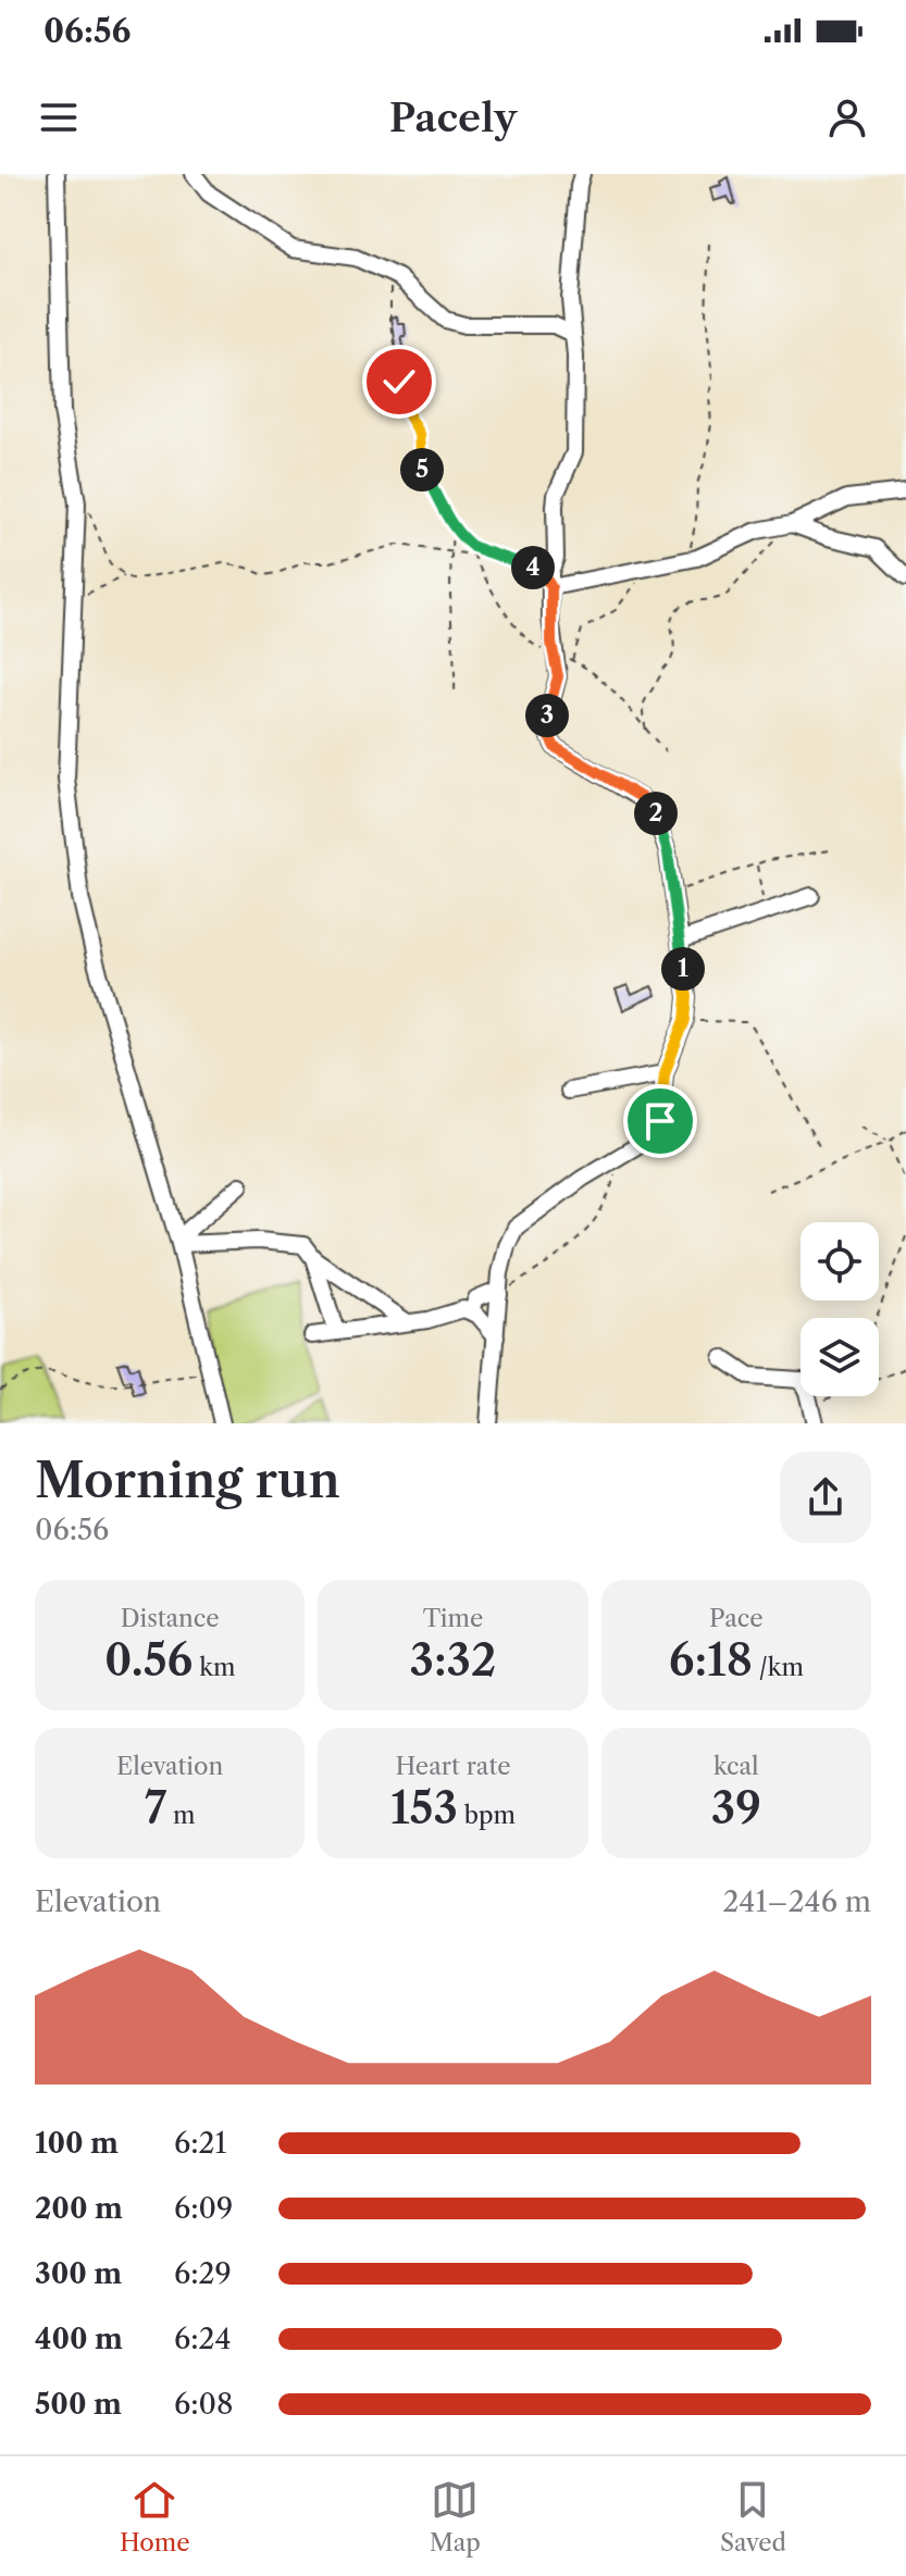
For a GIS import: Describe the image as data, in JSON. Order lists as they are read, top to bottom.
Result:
{
  "page": {
    "status": "06:56",
    "header": "Pacely",
    "pins": [
      "5",
      "4",
      "3",
      "2",
      "1"
    ],
    "heading": ["Morning run", "06:56"],
    "stats": [
      ["Distance", "0.56 km"],
      ["Time", "3:32"],
      ["Pace", "6:18 /km"],
      ["Elevation", "7 m"],
      ["Heart rate", "153 bpm"],
      ["kcal", "39"]
    ],
    "chart": ["Elevation", "241–246 m"],
    "list": [
      {
        "name": "100 m",
        "note": "6:21"
      },
      {
        "name": "200 m",
        "note": "6:09"
      },
      {
        "name": "300 m",
        "note": "6:29"
      },
      {
        "name": "400 m",
        "note": "6:24"
      },
      {
        "name": "500 m",
        "note": "6:08"
      }
    ],
    "tabs": ["Home", "Map", "Saved"]
  }
}
